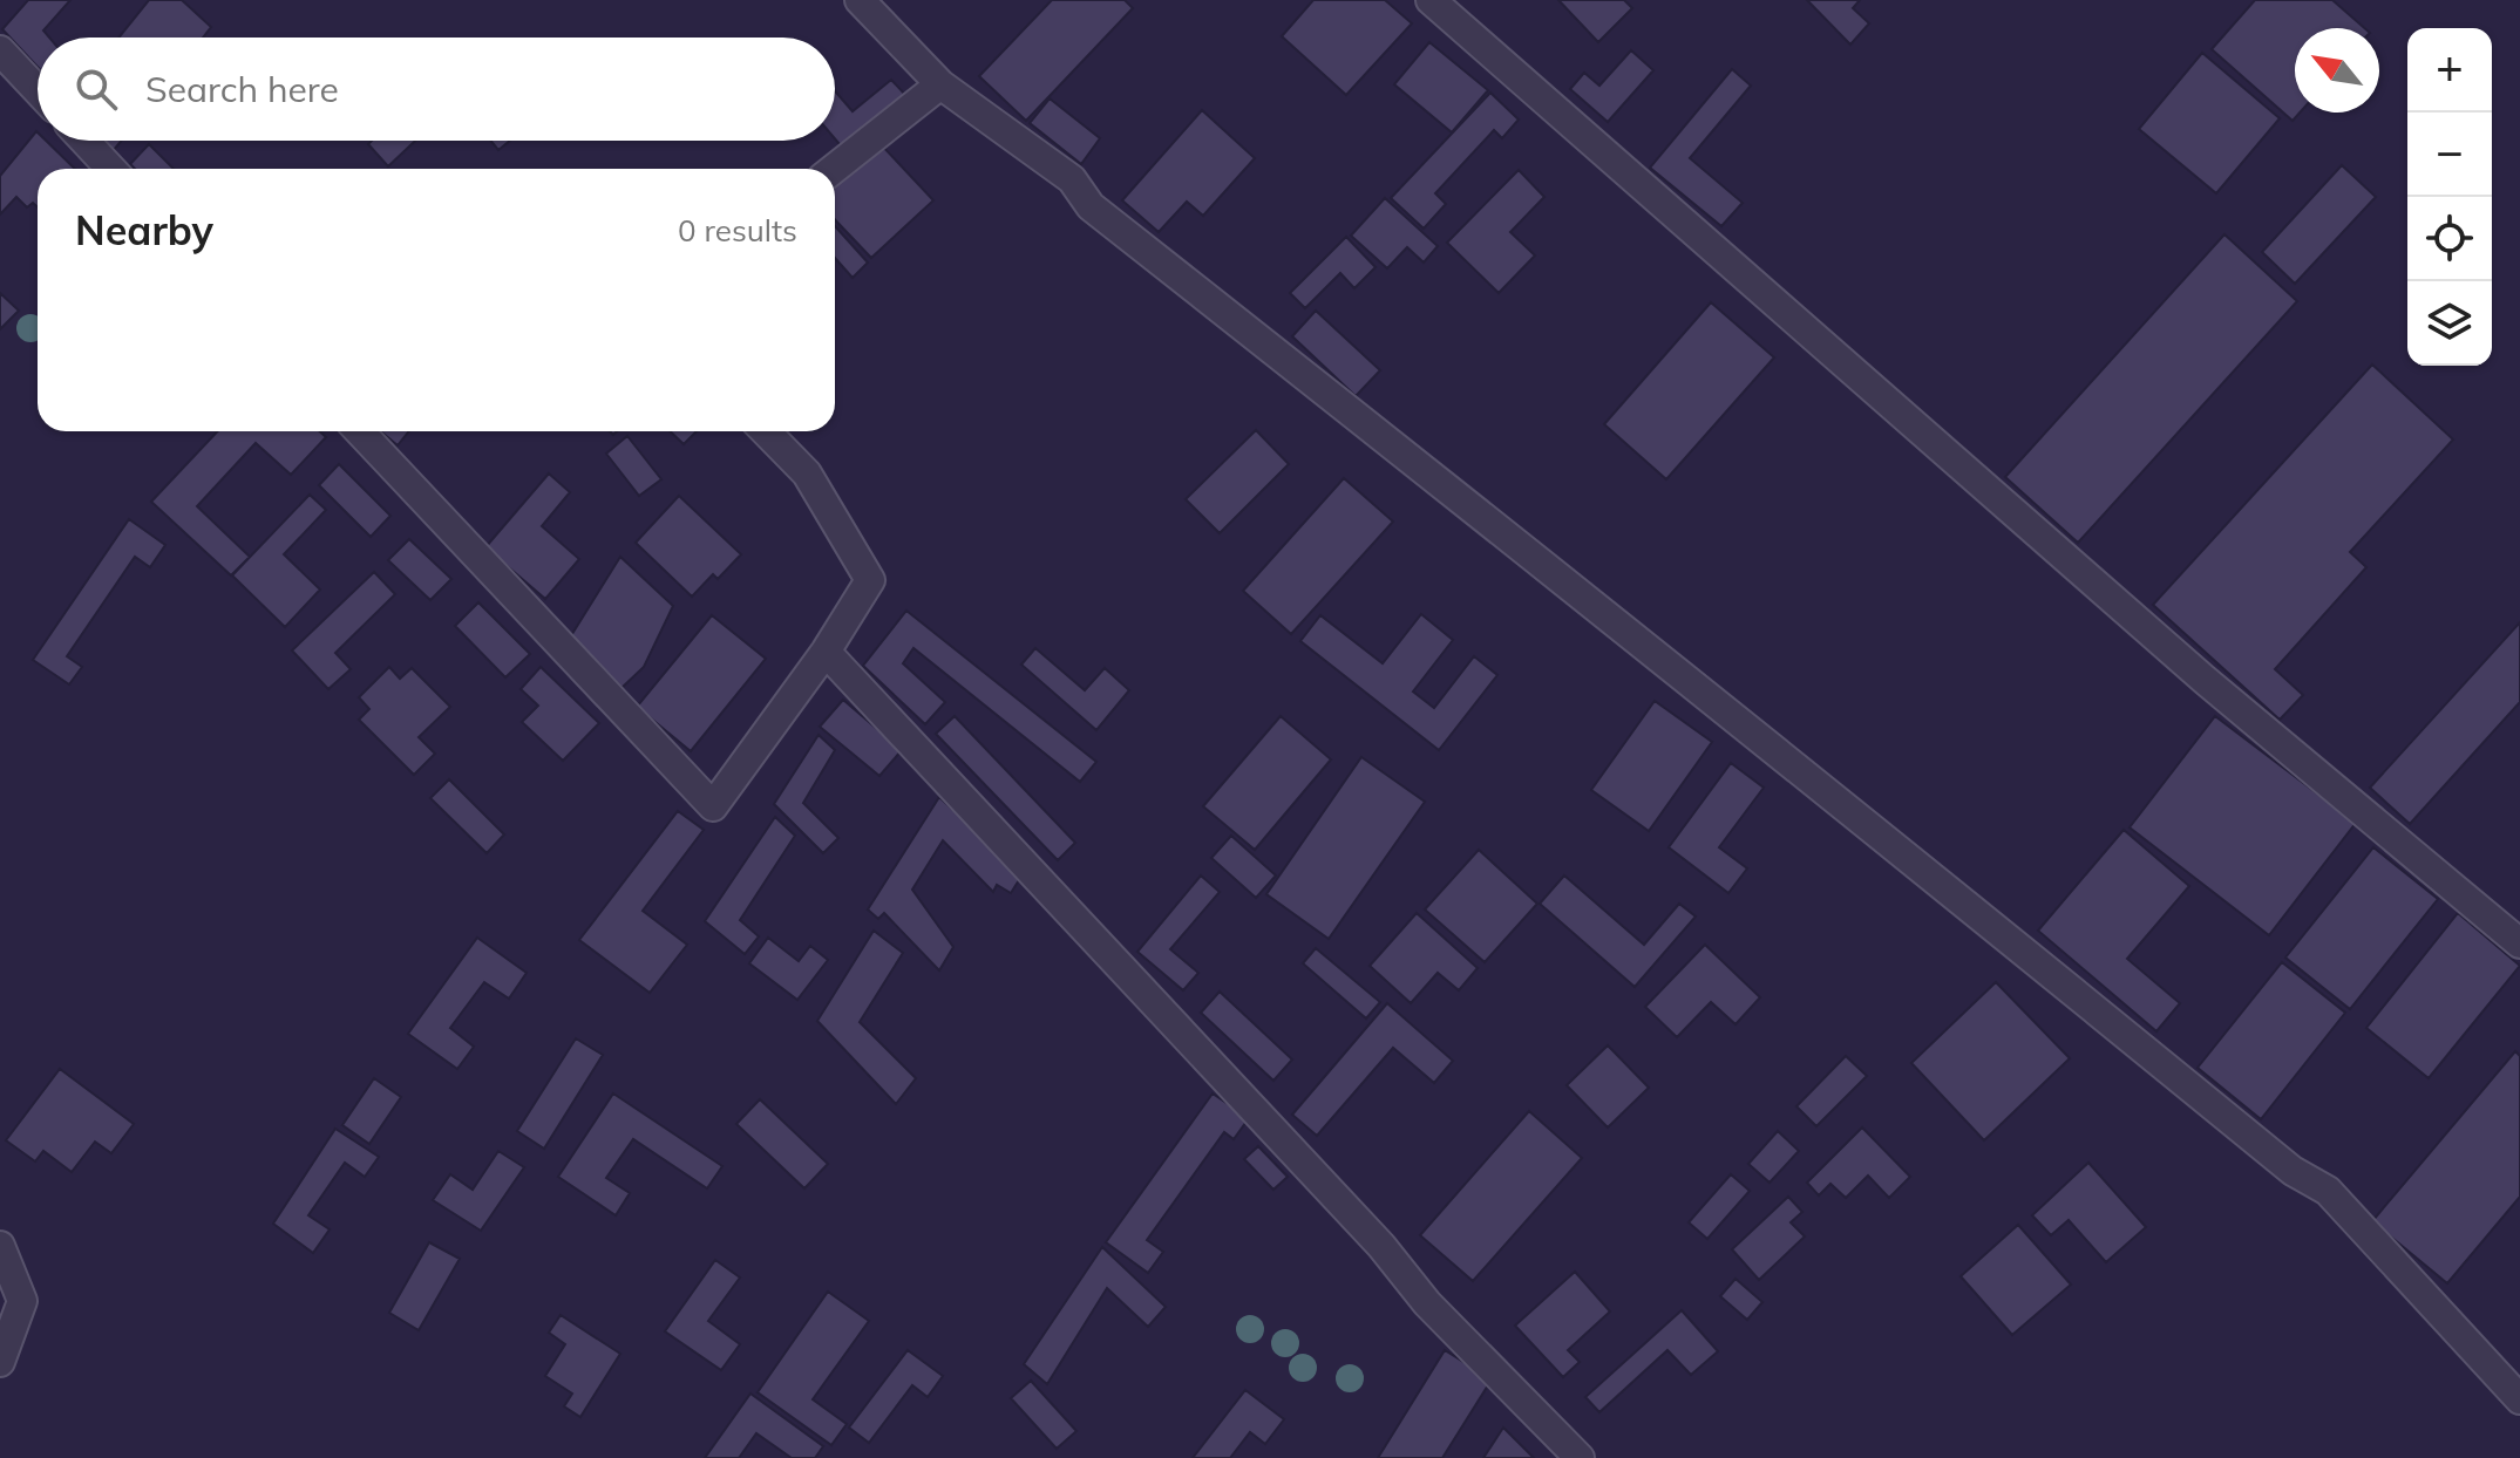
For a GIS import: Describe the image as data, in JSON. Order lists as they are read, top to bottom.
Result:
{
  "north": "top left",
  "page": {
    "map_buttons": ["+", "−"],
    "search": "Search here",
    "heading": ["Nearby", "0 results"]
  }
}
